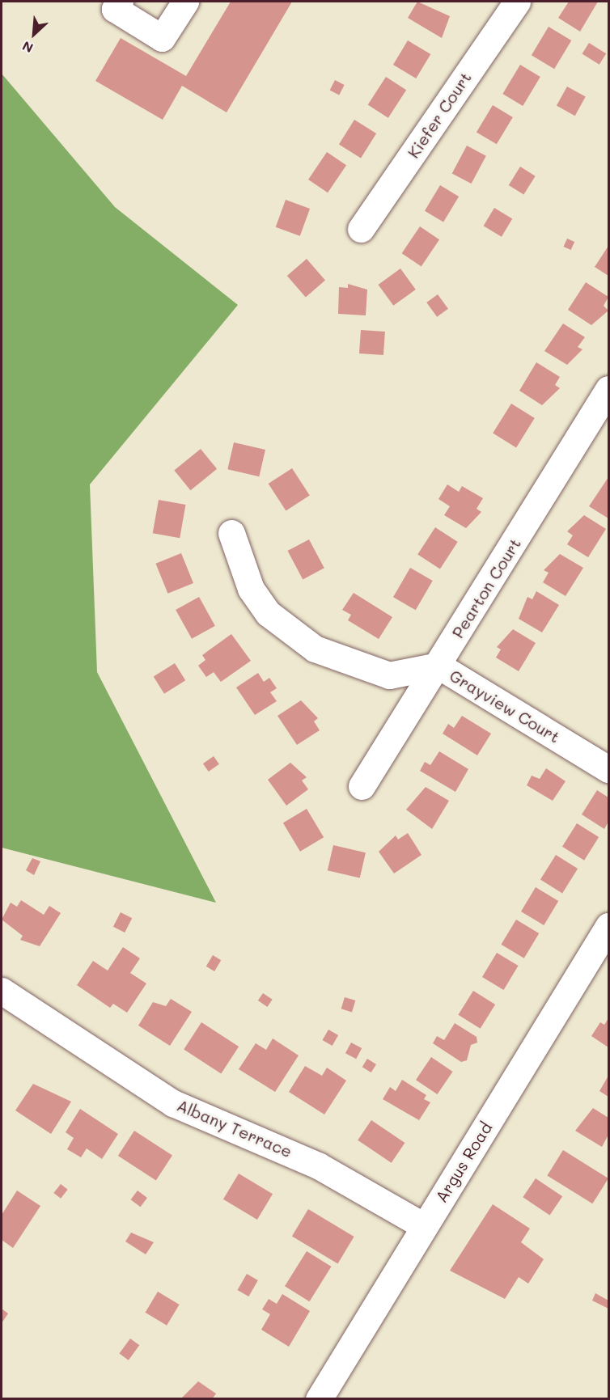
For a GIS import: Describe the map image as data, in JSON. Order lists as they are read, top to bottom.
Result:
{
  "streets": {
    "street": [
      "Kiefer Court",
      "Pearton Court",
      "Grayview Court",
      "Albany Terrace",
      "Argus Road"
    ]
  },
  "crossings": [
    ["Pearton Court", "Grayview Court"],
    ["Albany Terrace", "Argus Road"]
  ],
  "north": "bottom left"
}
